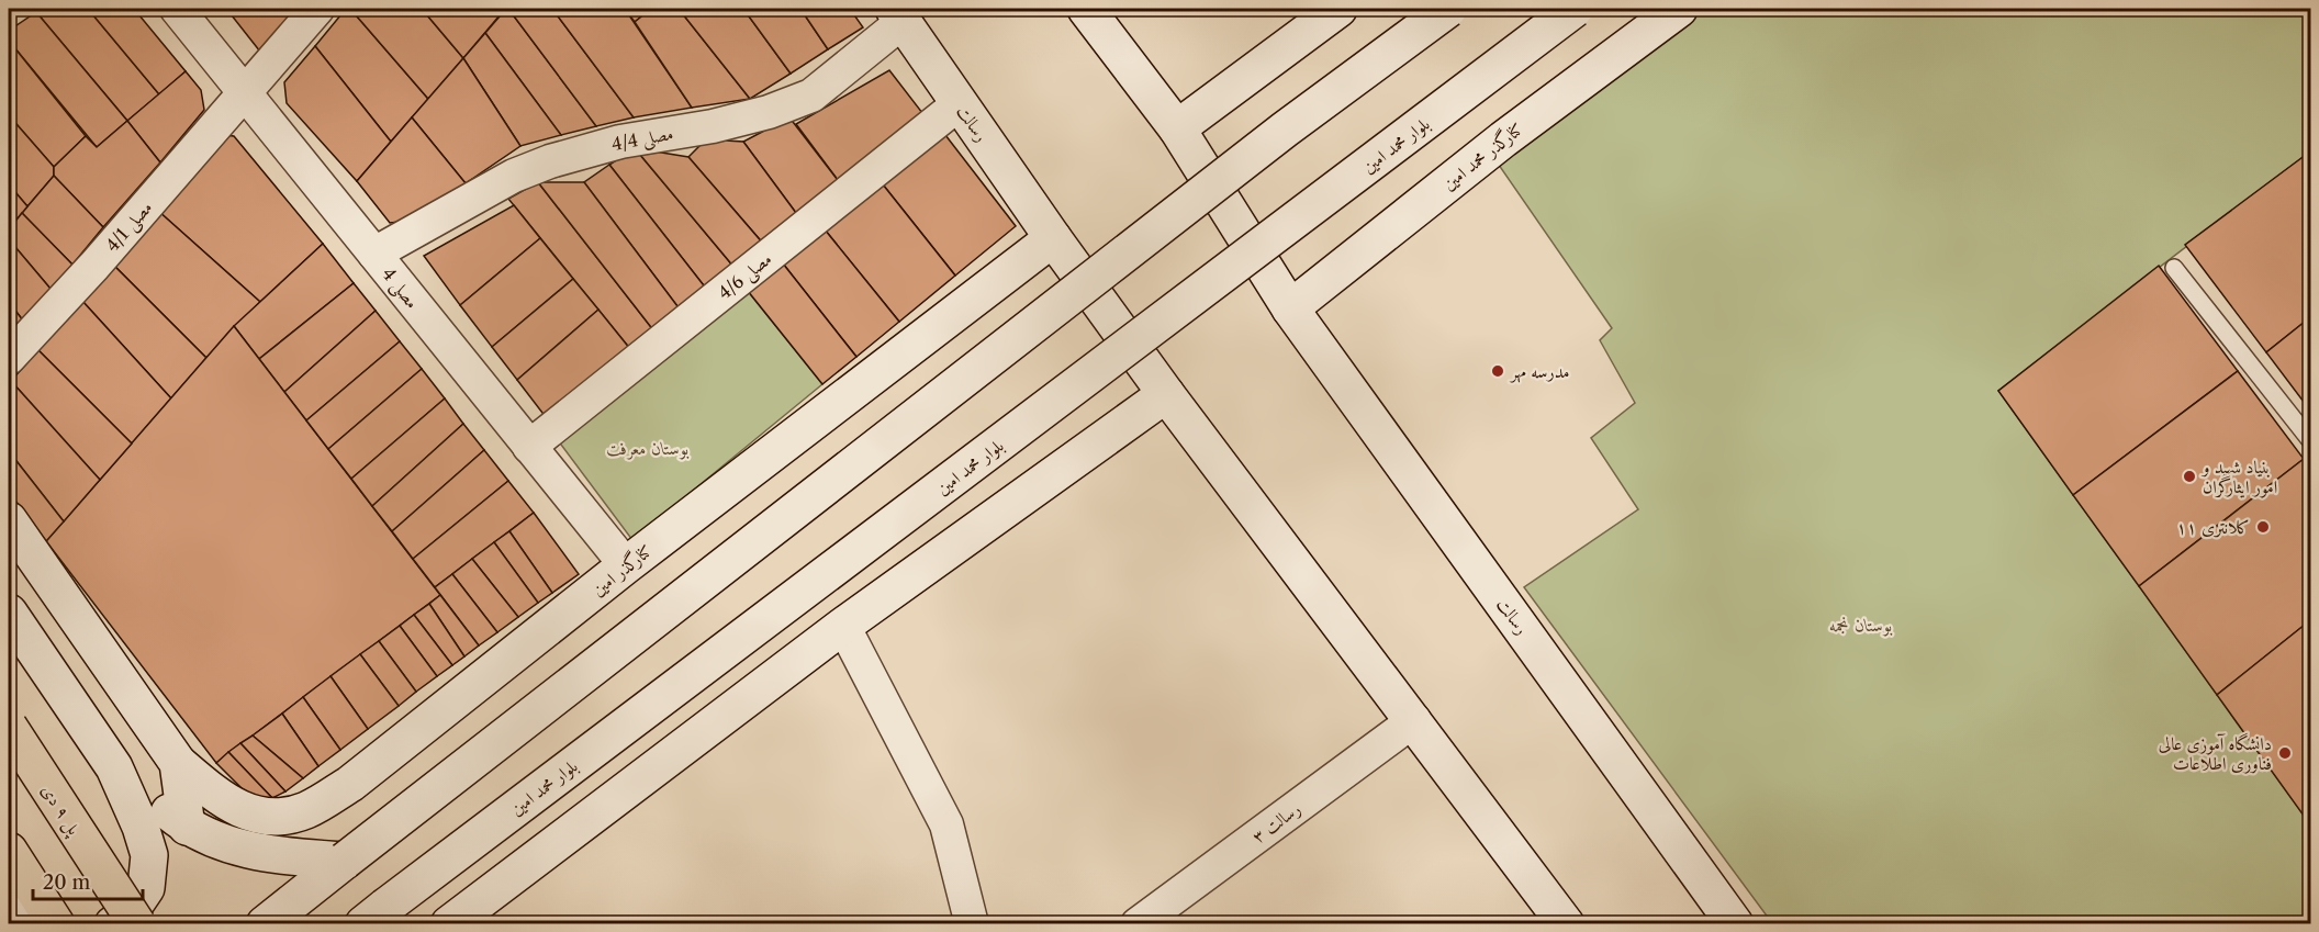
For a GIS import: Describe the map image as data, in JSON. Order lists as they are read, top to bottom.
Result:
{
  "streets": {
    "main road": ["پل ۹ دی"],
    "street": [
      "رسالت",
      "مصلی 4/4",
      "بلوار محمد امین",
      "کنارگذر محمد امین",
      "مصلی 4/1",
      "مصلی 4/6",
      "مصلی 4",
      "کنارگذر امین",
      "رسالت ۳"
    ]
  },
  "crossings": [
    ["رسالت", "مصلی 4/4"],
    ["رسالت", "کنارگذر محمد امین"],
    ["رسالت", "مصلی 4/6"],
    ["رسالت", "کنارگذر امین"],
    ["مصلی 4/4", "مصلی 4"],
    ["مصلی 4/1", "مصلی 4"],
    ["مصلی 4/6", "مصلی 4"],
    ["مصلی 4", "کنارگذر امین"]
  ],
  "parks": ["بوستان معرفت", "بوستان نجمه"],
  "places": [
    "مدرسه مهر",
    "بنیاد شهید و امور ایثارگران",
    "کلانتری ۱۱",
    "دانشگاه آموزی عالی فناوری اطلاعات"
  ],
  "scale_bar": "20 m"
}
